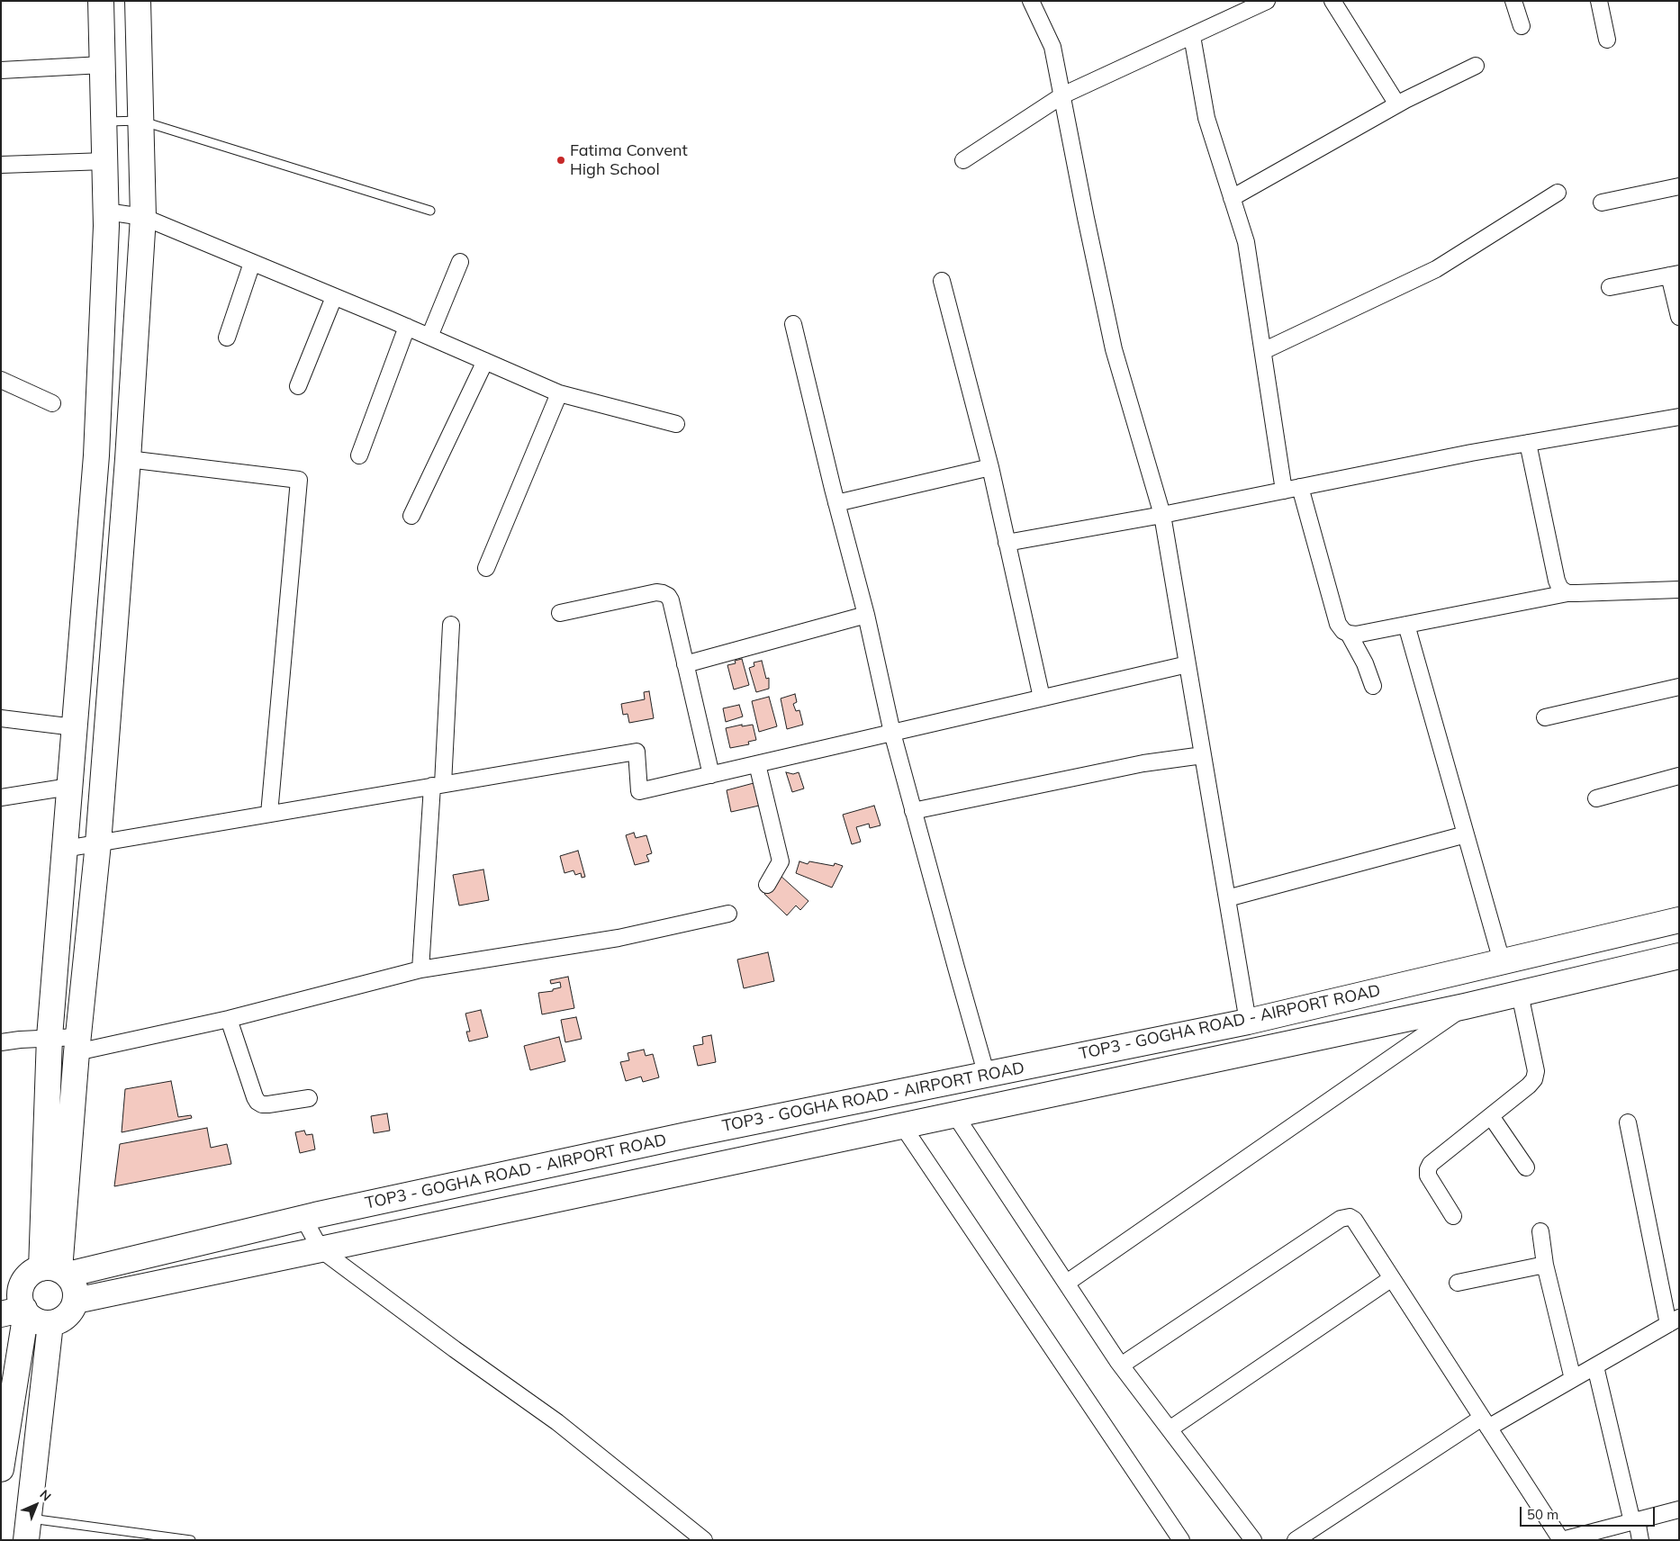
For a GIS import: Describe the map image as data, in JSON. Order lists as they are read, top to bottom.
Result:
{
  "streets": {
    "main road": ["TOP3 - GOGHA ROAD - AIRPORT ROAD"]
  },
  "places": ["Fatima Convent High School"],
  "scale_bar": "50 m",
  "north": "top right"
}
